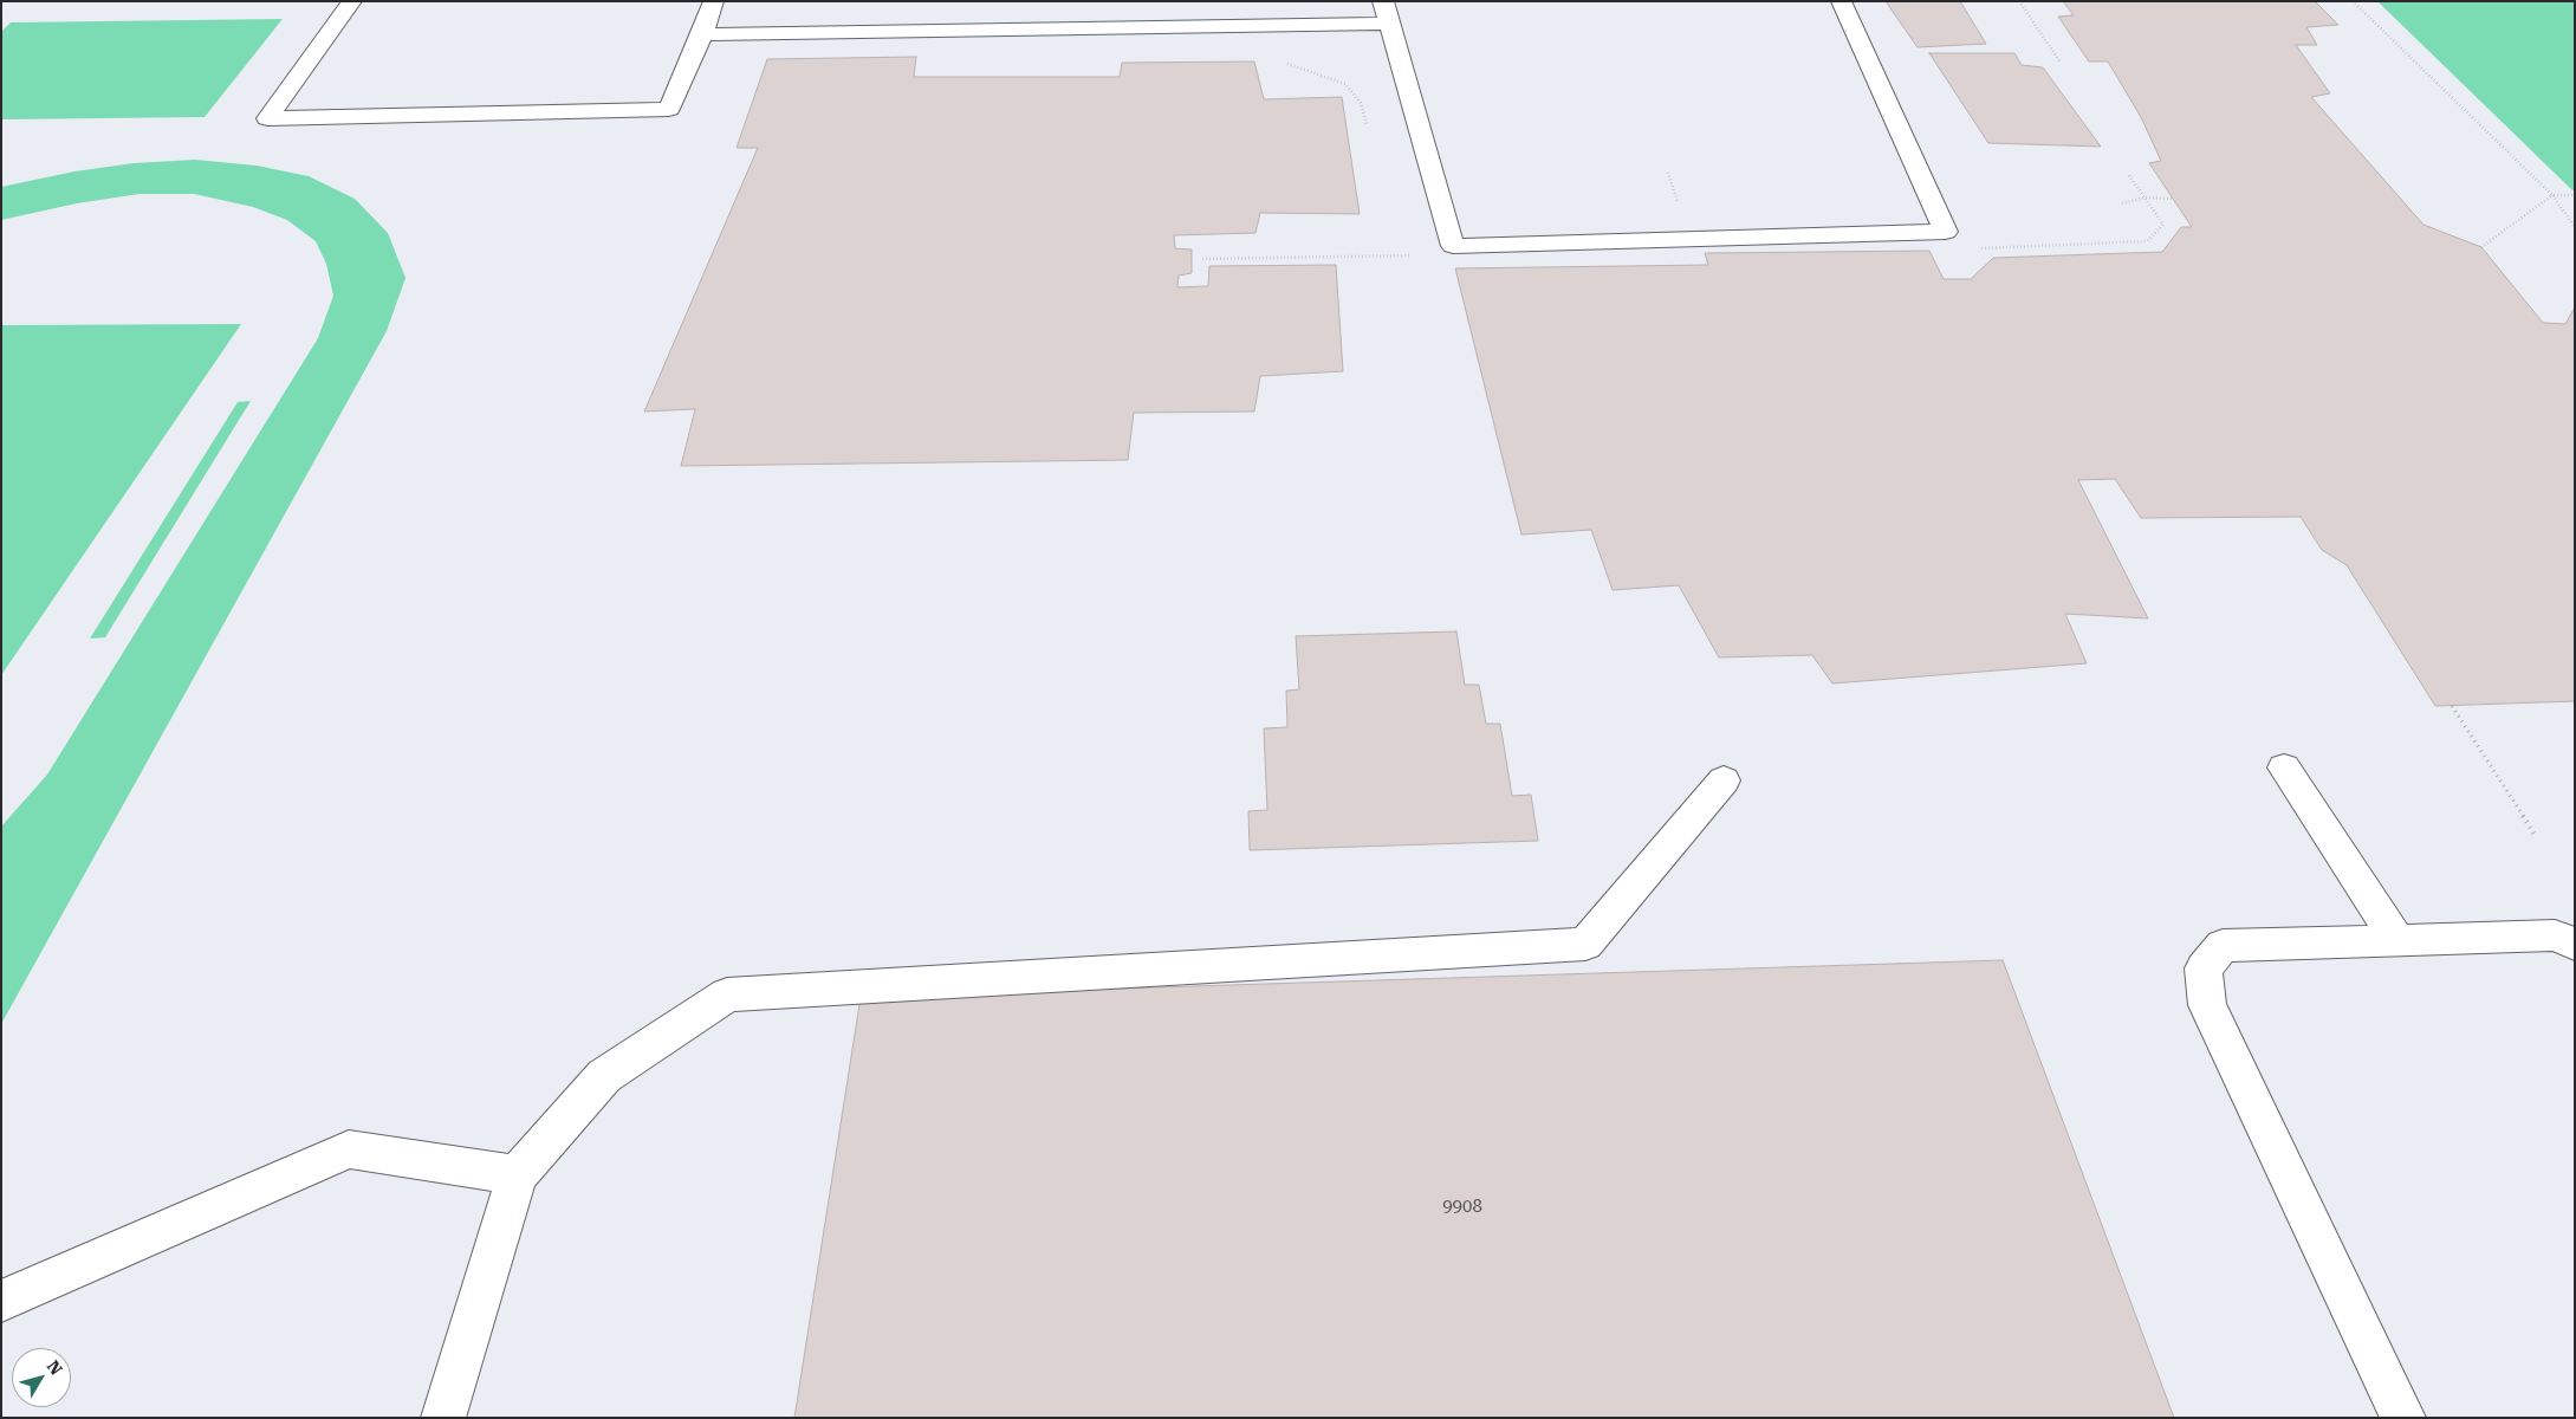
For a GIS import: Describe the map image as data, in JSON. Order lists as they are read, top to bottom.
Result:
{
  "house_numbers": ["9908"],
  "north": "top right"
}
